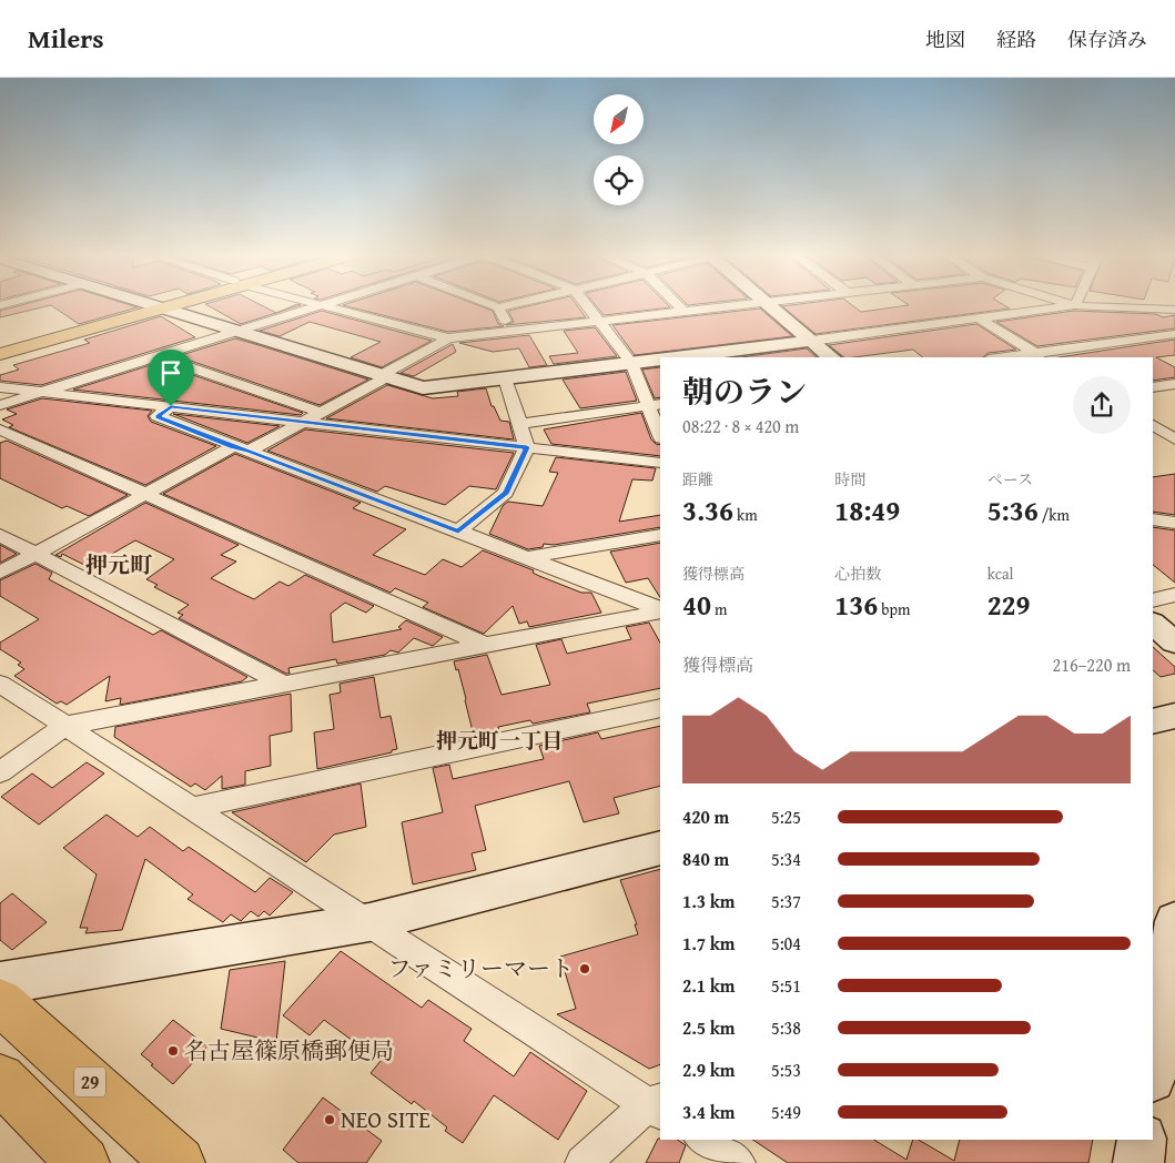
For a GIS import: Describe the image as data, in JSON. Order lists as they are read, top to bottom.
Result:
{
  "streets": {
    "main road": ["29"]
  },
  "districts": ["押元町", "押元町一丁目"],
  "places": ["ファミリーマート", "名古屋篠原橋郵便局", "NEO SITE"],
  "north": "bottom left",
  "page": {
    "header": "Milers",
    "nav": ["地図", "経路", "保存済み"],
    "heading": ["朝のラン", "08:22 · 8 × 420 m"],
    "stats": [
      ["距離", "3.36 km"],
      ["時間", "18:49"],
      ["ペース", "5:36 /km"],
      ["獲得標高", "40 m"],
      ["心拍数", "136 bpm"],
      ["kcal", "229"]
    ],
    "chart": ["獲得標高", "216–220 m"],
    "list": [
      {
        "name": "420 m",
        "note": "5:25"
      },
      {
        "name": "840 m",
        "note": "5:34"
      },
      {
        "name": "1.3 km",
        "note": "5:37"
      },
      {
        "name": "1.7 km",
        "note": "5:04"
      },
      {
        "name": "2.1 km",
        "note": "5:51"
      },
      {
        "name": "2.5 km",
        "note": "5:38"
      },
      {
        "name": "2.9 km",
        "note": "5:53"
      },
      {
        "name": "3.4 km",
        "note": "5:49"
      }
    ]
  }
}
